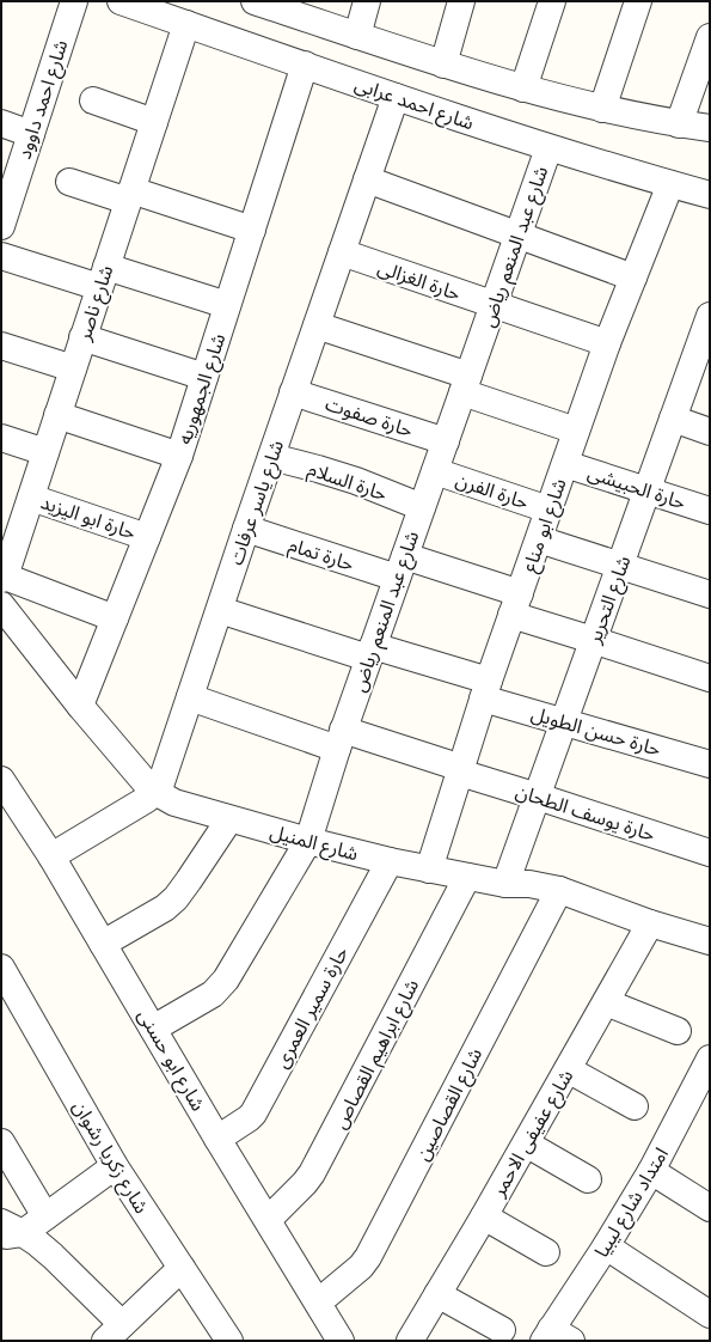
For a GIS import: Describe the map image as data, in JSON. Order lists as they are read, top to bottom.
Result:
{
  "streets": {
    "street": [
      "شارع احمد داوود",
      "شارع احمد عرابى",
      "شارع عبد المنعم رياض",
      "حارة الغزالى",
      "شارع ناصر",
      "شارع الجمهوريه",
      "حارة صفوت",
      "حارة السلام",
      "حارة الحبيشى",
      "حارة الفرن",
      "شارع ياسر عرفات",
      "حارة ابو اليزيد",
      "شارع ابو مناع",
      "حارة تمام",
      "شارع التحرير",
      "حارة حسن الطويل",
      "حارة يوسف الطحان",
      "شارع المنيل",
      "حارة سمير العمرى",
      "شارع ابراهيم القصاص",
      "شارع ابو حسنى",
      "شارع القصاصين",
      "شارع عفيفى الاحمر",
      "شارع زكريا رشوان",
      "امتداد شارع ليبيا"
    ]
  },
  "crossings": [
    ["شارع احمد عرابى", "شارع عبد المنعم رياض"],
    ["شارع احمد عرابى", "شارع ناصر"],
    ["شارع احمد عرابى", "شارع الجمهوريه"],
    ["شارع احمد عرابى", "شارع ياسر عرفات"],
    ["شارع احمد عرابى", "شارع ابو مناع"],
    ["شارع عبد المنعم رياض", "حارة الغزالى"],
    ["شارع عبد المنعم رياض", "حارة صفوت"],
    ["شارع عبد المنعم رياض", "حارة السلام"],
    ["شارع عبد المنعم رياض", "حارة الفرن"],
    ["شارع عبد المنعم رياض", "حارة تمام"],
    ["شارع عبد المنعم رياض", "حارة حسن الطويل"],
    ["شارع عبد المنعم رياض", "حارة يوسف الطحان"],
    ["شارع عبد المنعم رياض", "شارع المنيل"],
    ["شارع عبد المنعم رياض", "شارع ابو حسنى"],
    ["حارة الغزالى", "شارع ياسر عرفات"],
    ["حارة الغزالى", "شارع ابو مناع"],
    ["شارع ناصر", "حارة ابو اليزيد"],
    ["شارع الجمهوريه", "حارة ابو اليزيد"],
    ["شارع الجمهوريه", "شارع المنيل"],
    ["حارة صفوت", "شارع ياسر عرفات"],
    ["حارة السلام", "شارع ياسر عرفات"],
    ["حارة الحبيشى", "شارع ابو مناع"],
    ["حارة الحبيشى", "شارع التحرير"],
    ["حارة الفرن", "شارع ابو مناع"],
    ["شارع ياسر عرفات", "حارة تمام"],
    ["شارع ياسر عرفات", "حارة حسن الطويل"],
    ["شارع ياسر عرفات", "حارة يوسف الطحان"],
    ["شارع ياسر عرفات", "شارع المنيل"],
    ["شارع ابو مناع", "حارة تمام"],
    ["شارع ابو مناع", "حارة حسن الطويل"],
    ["شارع ابو مناع", "حارة يوسف الطحان"],
    ["شارع ابو مناع", "شارع المنيل"],
    ["حارة تمام", "شارع التحرير"],
    ["شارع التحرير", "حارة حسن الطويل"],
    ["شارع التحرير", "حارة يوسف الطحان"],
    ["شارع التحرير", "شارع المنيل"],
    ["شارع المنيل", "حارة سمير العمرى"],
    ["شارع المنيل", "شارع ابراهيم القصاص"],
    ["شارع المنيل", "شارع القصاصين"],
    ["شارع المنيل", "شارع عفيفى الاحمر"],
    ["حارة سمير العمرى", "شارع ابو حسنى"],
    ["شارع ابراهيم القصاص", "شارع ابو حسنى"],
    ["شارع ابو حسنى", "شارع القصاصين"]
  ]
}
